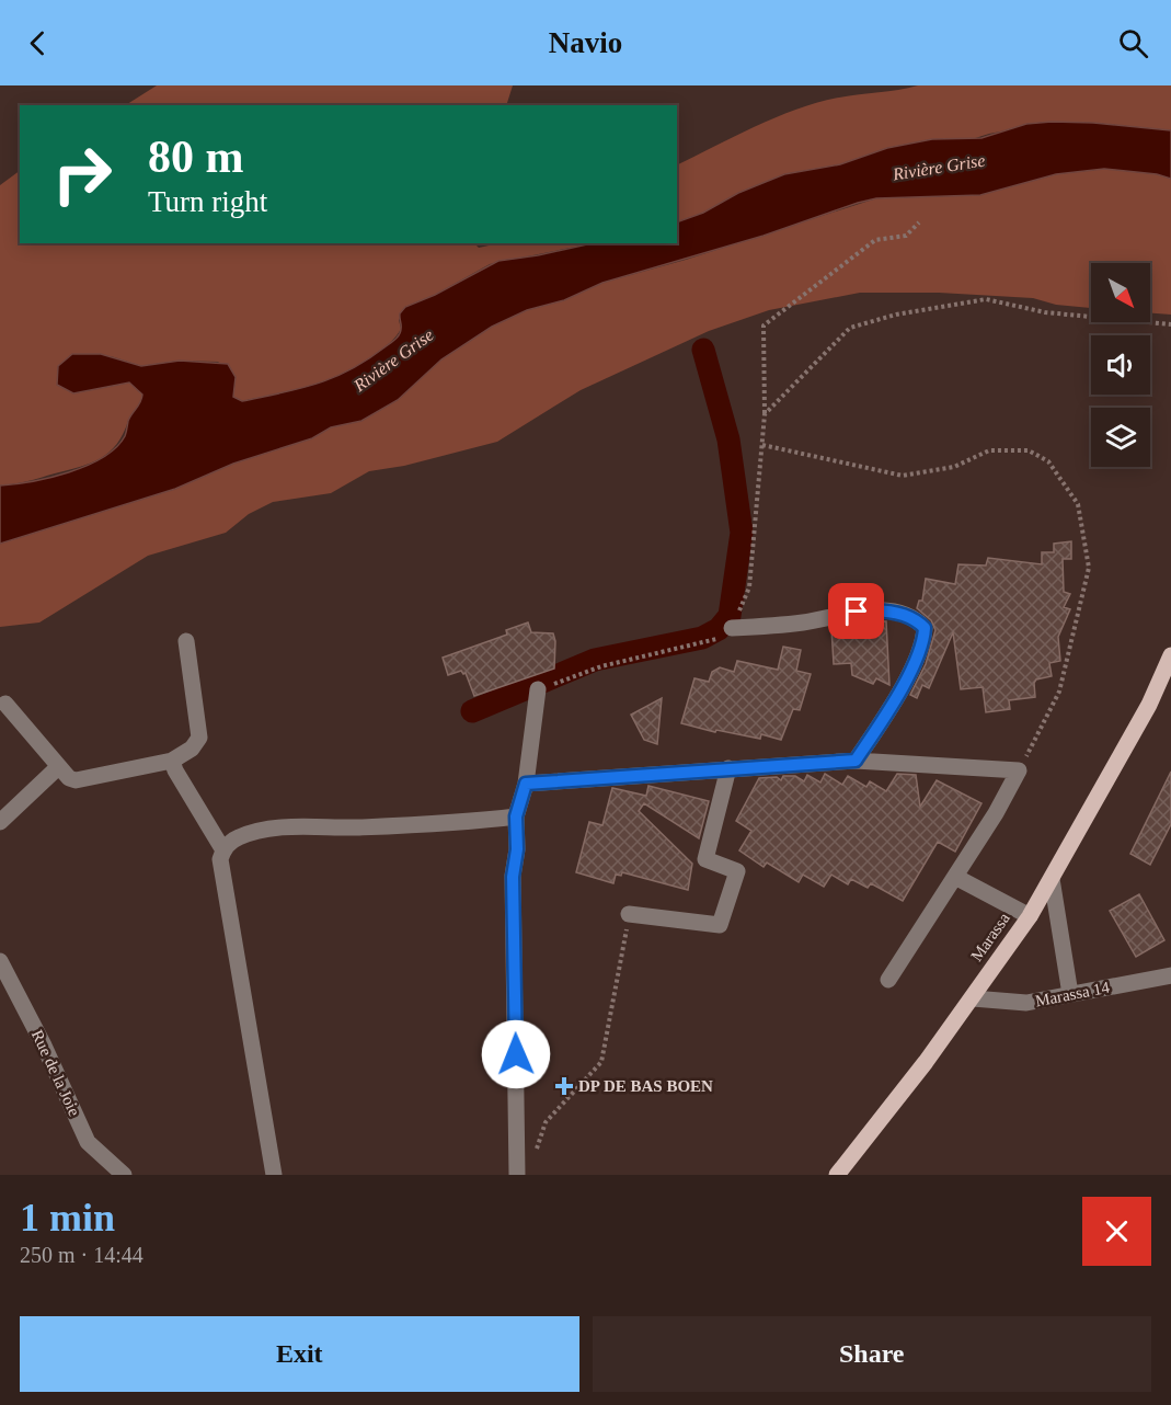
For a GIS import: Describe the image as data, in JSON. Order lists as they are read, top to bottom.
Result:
{
  "streets": {
    "main road": ["Marassa"],
    "street": ["Marassa 14", "Rue de la Joie"]
  },
  "crossings": [
    ["Marassa", "Marassa 14"]
  ],
  "water": ["Rivière Grise"],
  "places": {
    "health": ["DP DE BAS BOEN"]
  },
  "north": "bottom right",
  "page": {
    "header": "Navio",
    "turn": ["80 m", "Turn right"],
    "heading": ["1 min", "250 m · 14:44"],
    "buttons": ["Exit", "Share"]
  }
}
